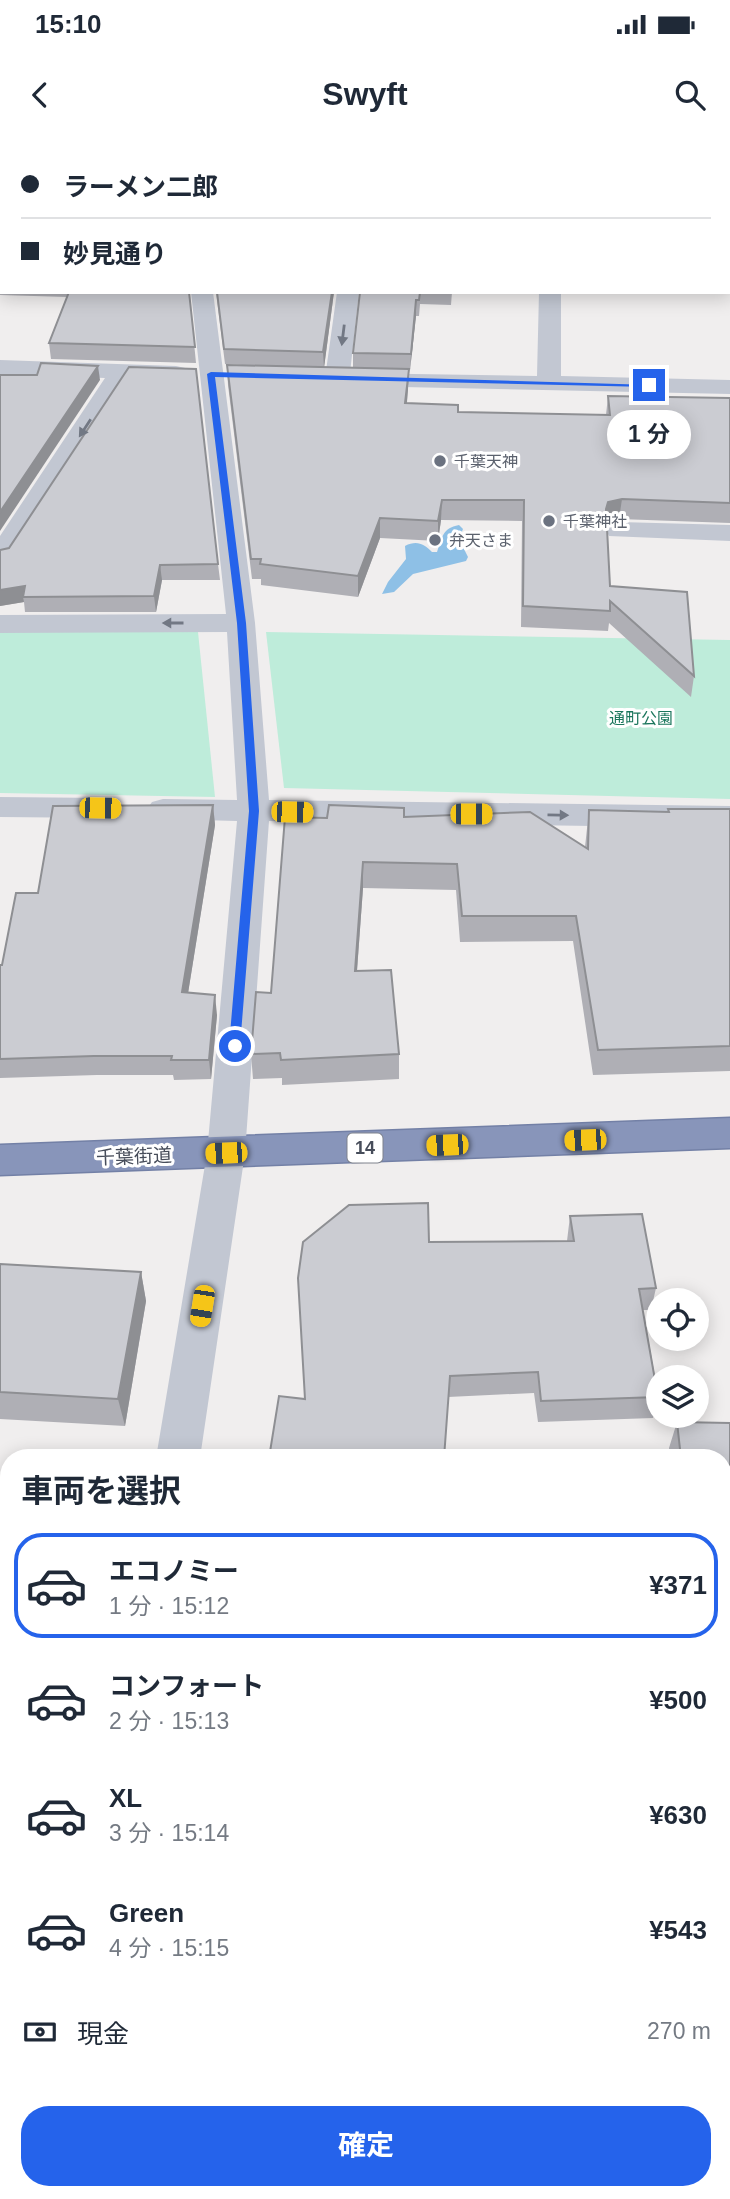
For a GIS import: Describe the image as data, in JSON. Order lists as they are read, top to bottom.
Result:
{
  "streets": {
    "highway": ["14", "千葉街道"]
  },
  "parks": ["通町公園"],
  "places": ["千葉天神", "千葉神社", "弁天さま"],
  "page": {
    "status": "15:10",
    "header": "Swyft",
    "banner": ["ラーメン二郎", "妙見通り"],
    "bubble": "1 分",
    "heading": "車両を選択",
    "list": [
      {
        "name": "エコノミー",
        "note": "1 分 · 15:12",
        "value": "¥371"
      },
      {
        "name": "コンフォート",
        "note": "2 分 · 15:13",
        "value": "¥500"
      },
      {
        "name": "XL",
        "note": "3 分 · 15:14",
        "value": "¥630"
      },
      {
        "name": "Green",
        "note": "4 分 · 15:15",
        "value": "¥543"
      }
    ],
    "pay": ["現金", "270 m"],
    "buttons": "確定"
  }
}
